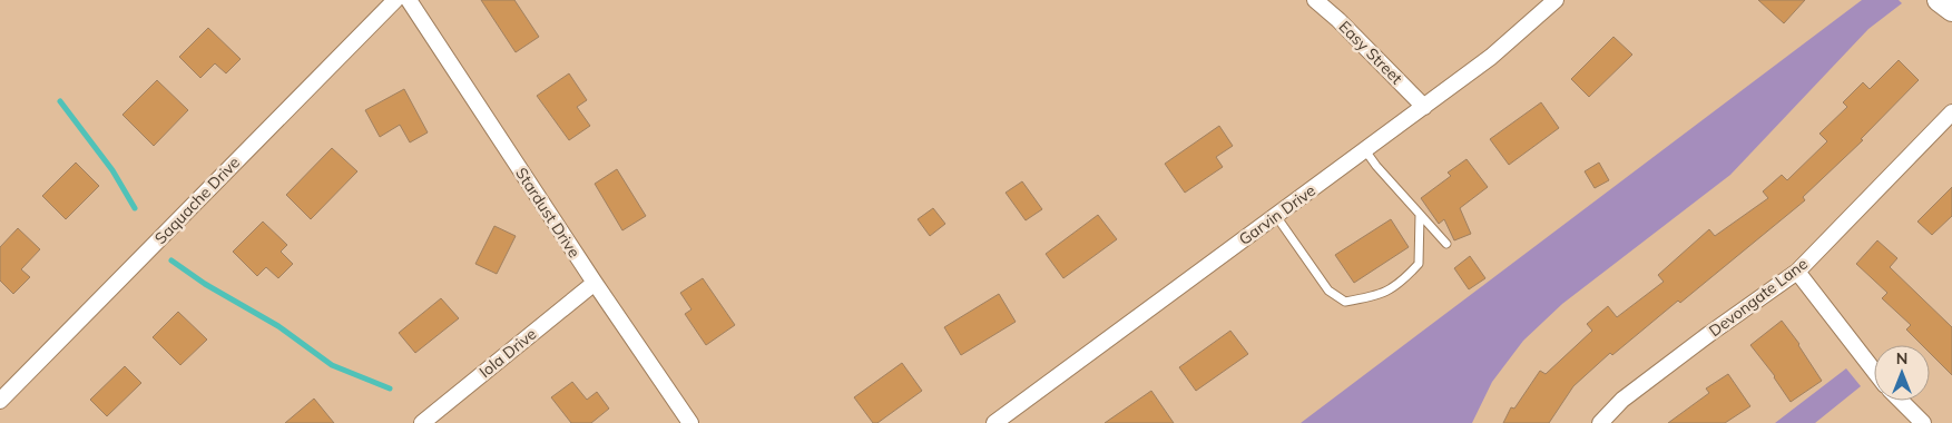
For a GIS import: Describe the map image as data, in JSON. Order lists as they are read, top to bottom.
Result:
{
  "streets": {
    "street": [
      "Easy Street",
      "Saquache Drive",
      "Stardust Drive",
      "Garvin Drive",
      "Devongate Lane",
      "Iola Drive"
    ]
  },
  "crossings": [
    ["Easy Street", "Garvin Drive"],
    ["Stardust Drive", "Iola Drive"]
  ],
  "north": "top"
}
